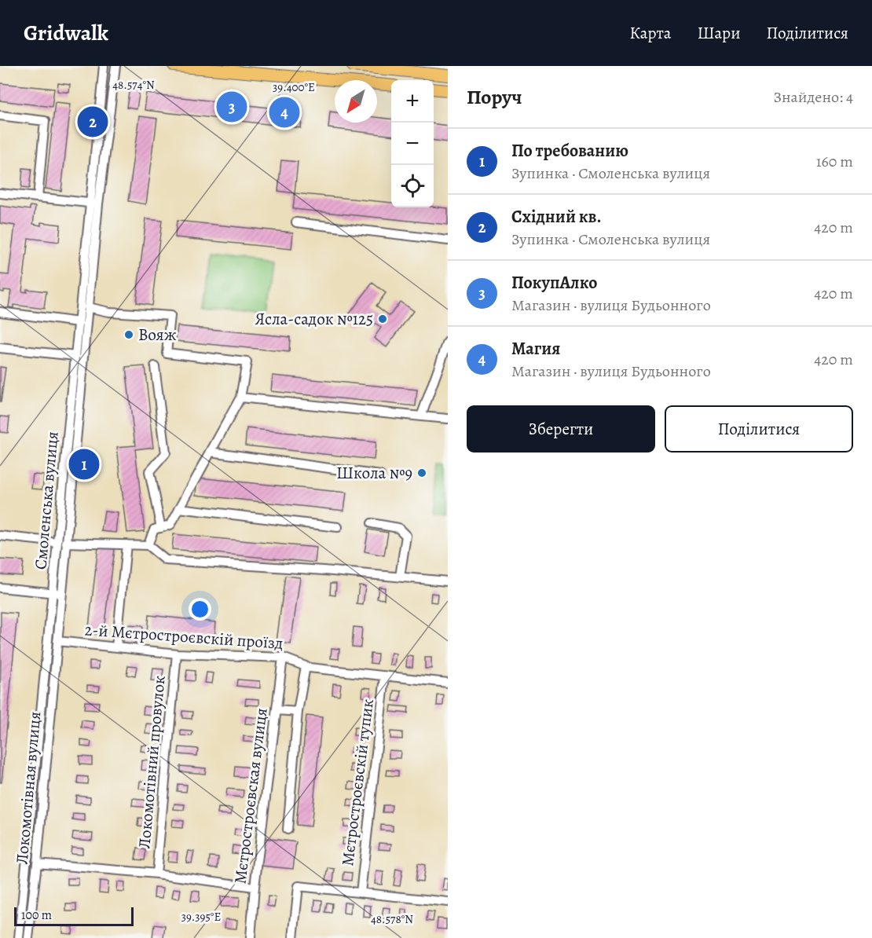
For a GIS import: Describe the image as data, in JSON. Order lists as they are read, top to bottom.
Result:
{
  "streets": {
    "street": [
      "Смоленська вулиця",
      "2-й Мєтростроєвскій проїзд",
      "Локомотівний провулок",
      "Мєтростроєвскій тупик",
      "Локомотівная вулиця",
      "Мєтростроєвская вулиця"
    ]
  },
  "crossings": [
    ["Смоленська вулиця", "2-й Мєтростроєвскій проїзд"],
    ["Смоленська вулиця", "Локомотівная вулиця"],
    ["2-й Мєтростроєвскій проїзд", "Локомотівний провулок"],
    ["2-й Мєтростроєвскій проїзд", "Мєтростроєвскій тупик"],
    ["2-й Мєтростроєвскій проїзд", "Локомотівная вулиця"],
    ["2-й Мєтростроєвскій проїзд", "Мєтростроєвская вулиця"]
  ],
  "places": ["Ясла-садок №125", "Вояж", "Школа №9"],
  "scale_bar": "100 m",
  "north": "bottom left",
  "page": {
    "header": "Gridwalk",
    "nav": ["Карта", "Шари", "Поділитися"],
    "heading": ["Поруч", "Знайдено: 4"],
    "map_buttons": ["+", "−"],
    "pins": [
      "3",
      "4",
      "2",
      "1"
    ],
    "list": [
      {
        "mark": "1",
        "name": "По требованию",
        "note": "Зупинка · Смоленська вулиця",
        "value": "160 m"
      },
      {
        "mark": "2",
        "name": "Східний кв.",
        "note": "Зупинка · Смоленська вулиця",
        "value": "420 m"
      },
      {
        "mark": "3",
        "name": "ПокупАлко",
        "note": "Магазин · вулиця Будьонного",
        "value": "420 m"
      },
      {
        "mark": "4",
        "name": "Магия",
        "note": "Магазин · вулиця Будьонного",
        "value": "420 m"
      }
    ],
    "buttons": ["Зберегти", "Поділитися"],
    "scale": "100 m"
  },
  "coordinates": [
    "48.574°N",
    "39.400°E",
    "39.395°E",
    "48.578°N"
  ]
}
